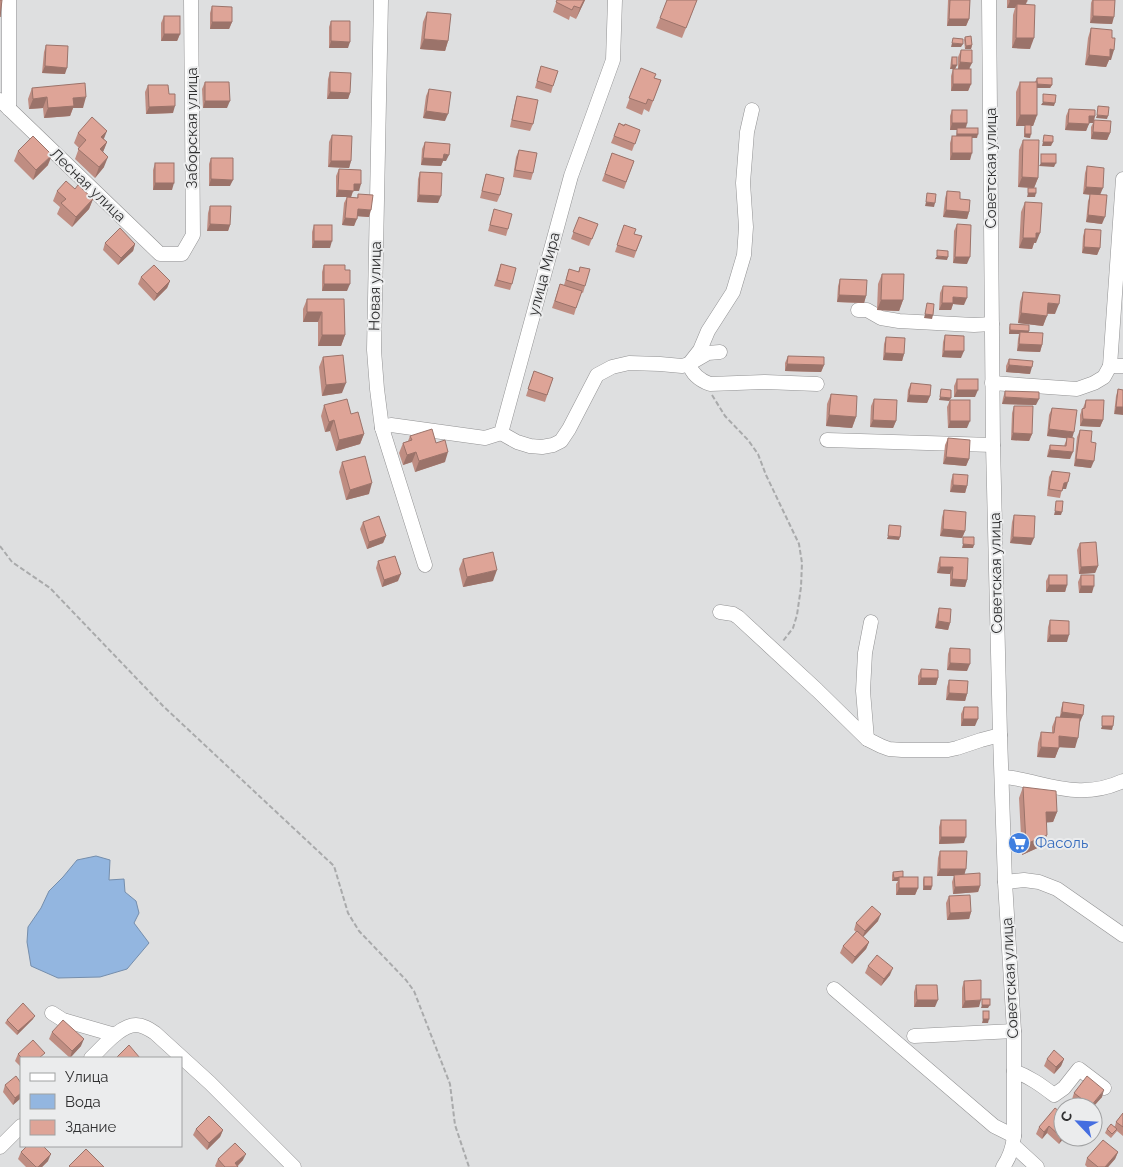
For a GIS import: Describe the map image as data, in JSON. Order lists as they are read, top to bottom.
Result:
{
  "streets": {
    "street": [
      "Заборская улица",
      "Советская улица",
      "Лесная улица",
      "улица Мира",
      "Новая улица"
    ]
  },
  "crossings": [
    ["Заборская улица", "Лесная улица"]
  ],
  "places": {
    "supermarket": ["Фасоль"]
  },
  "legend": ["Улица", "Вода", "Здание"],
  "north": "top left"
}
